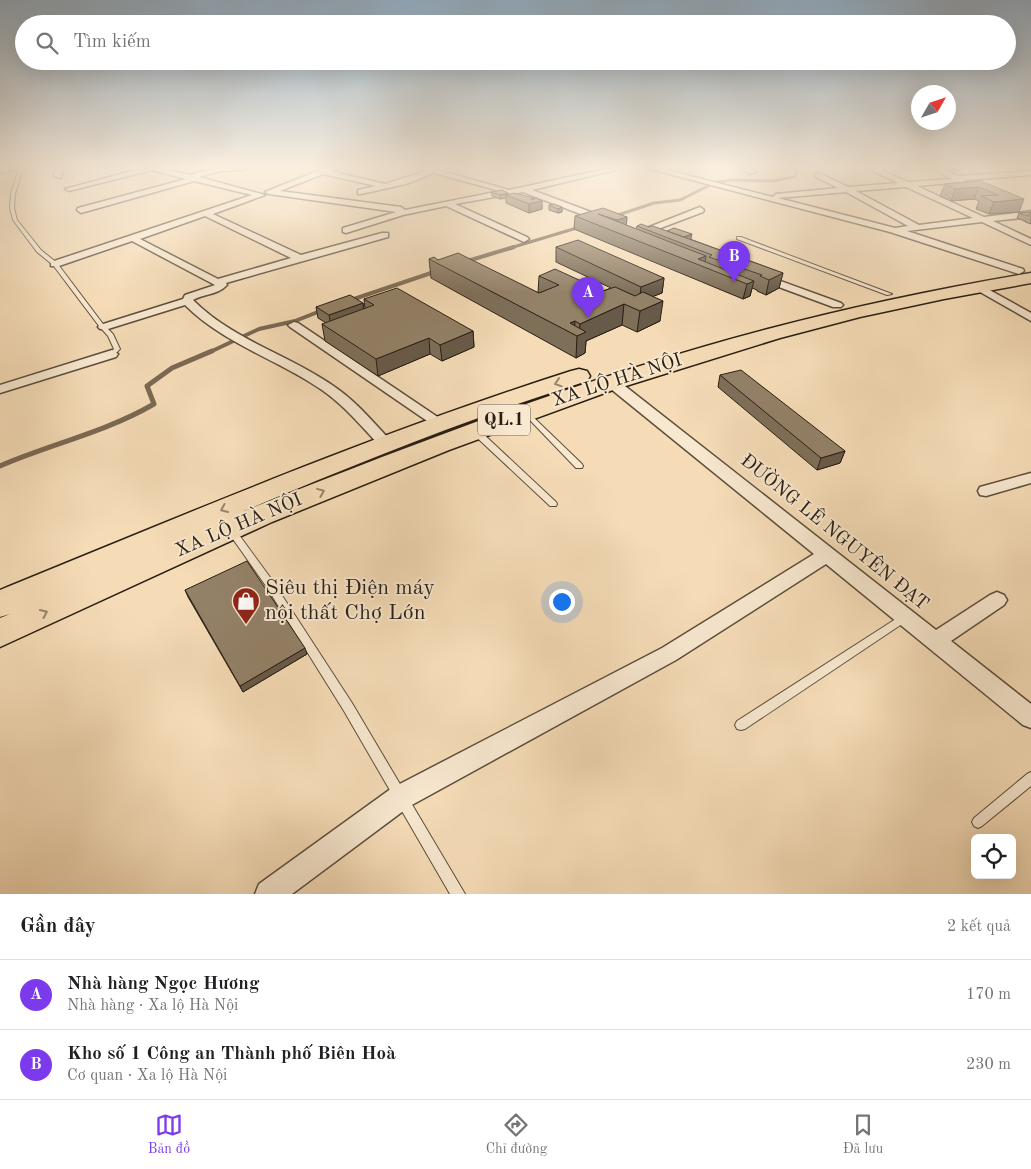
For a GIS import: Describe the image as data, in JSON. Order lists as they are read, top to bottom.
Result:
{
  "streets": {
    "highway": ["XA LỘ HÀ NỘI", "QL.1"],
    "street": ["ĐƯỜNG LÊ NGUYÊN ĐẠT"]
  },
  "crossings": [
    ["XA LỘ HÀ NỘI", "ĐƯỜNG LÊ NGUYÊN ĐẠT"]
  ],
  "places": {
    "shop": ["Siêu thị Điện máy nội thất Chợ Lớn"]
  },
  "north": "top right",
  "page": {
    "search": "Tìm kiếm",
    "pins": ["B", "A"],
    "heading": ["Gần đây", "2 kết quả"],
    "list": [
      {
        "mark": "A",
        "name": "Nhà hàng Ngọc Hương",
        "note": "Nhà hàng · Xa lộ Hà Nội",
        "value": "170 m"
      },
      {
        "mark": "B",
        "name": "Kho số 1 Công an Thành phố Biên Hoà",
        "note": "Cơ quan · Xa lộ Hà Nội",
        "value": "230 m"
      }
    ],
    "nav": ["Bản đồ", "Chỉ đường", "Đã lưu"]
  }
}
